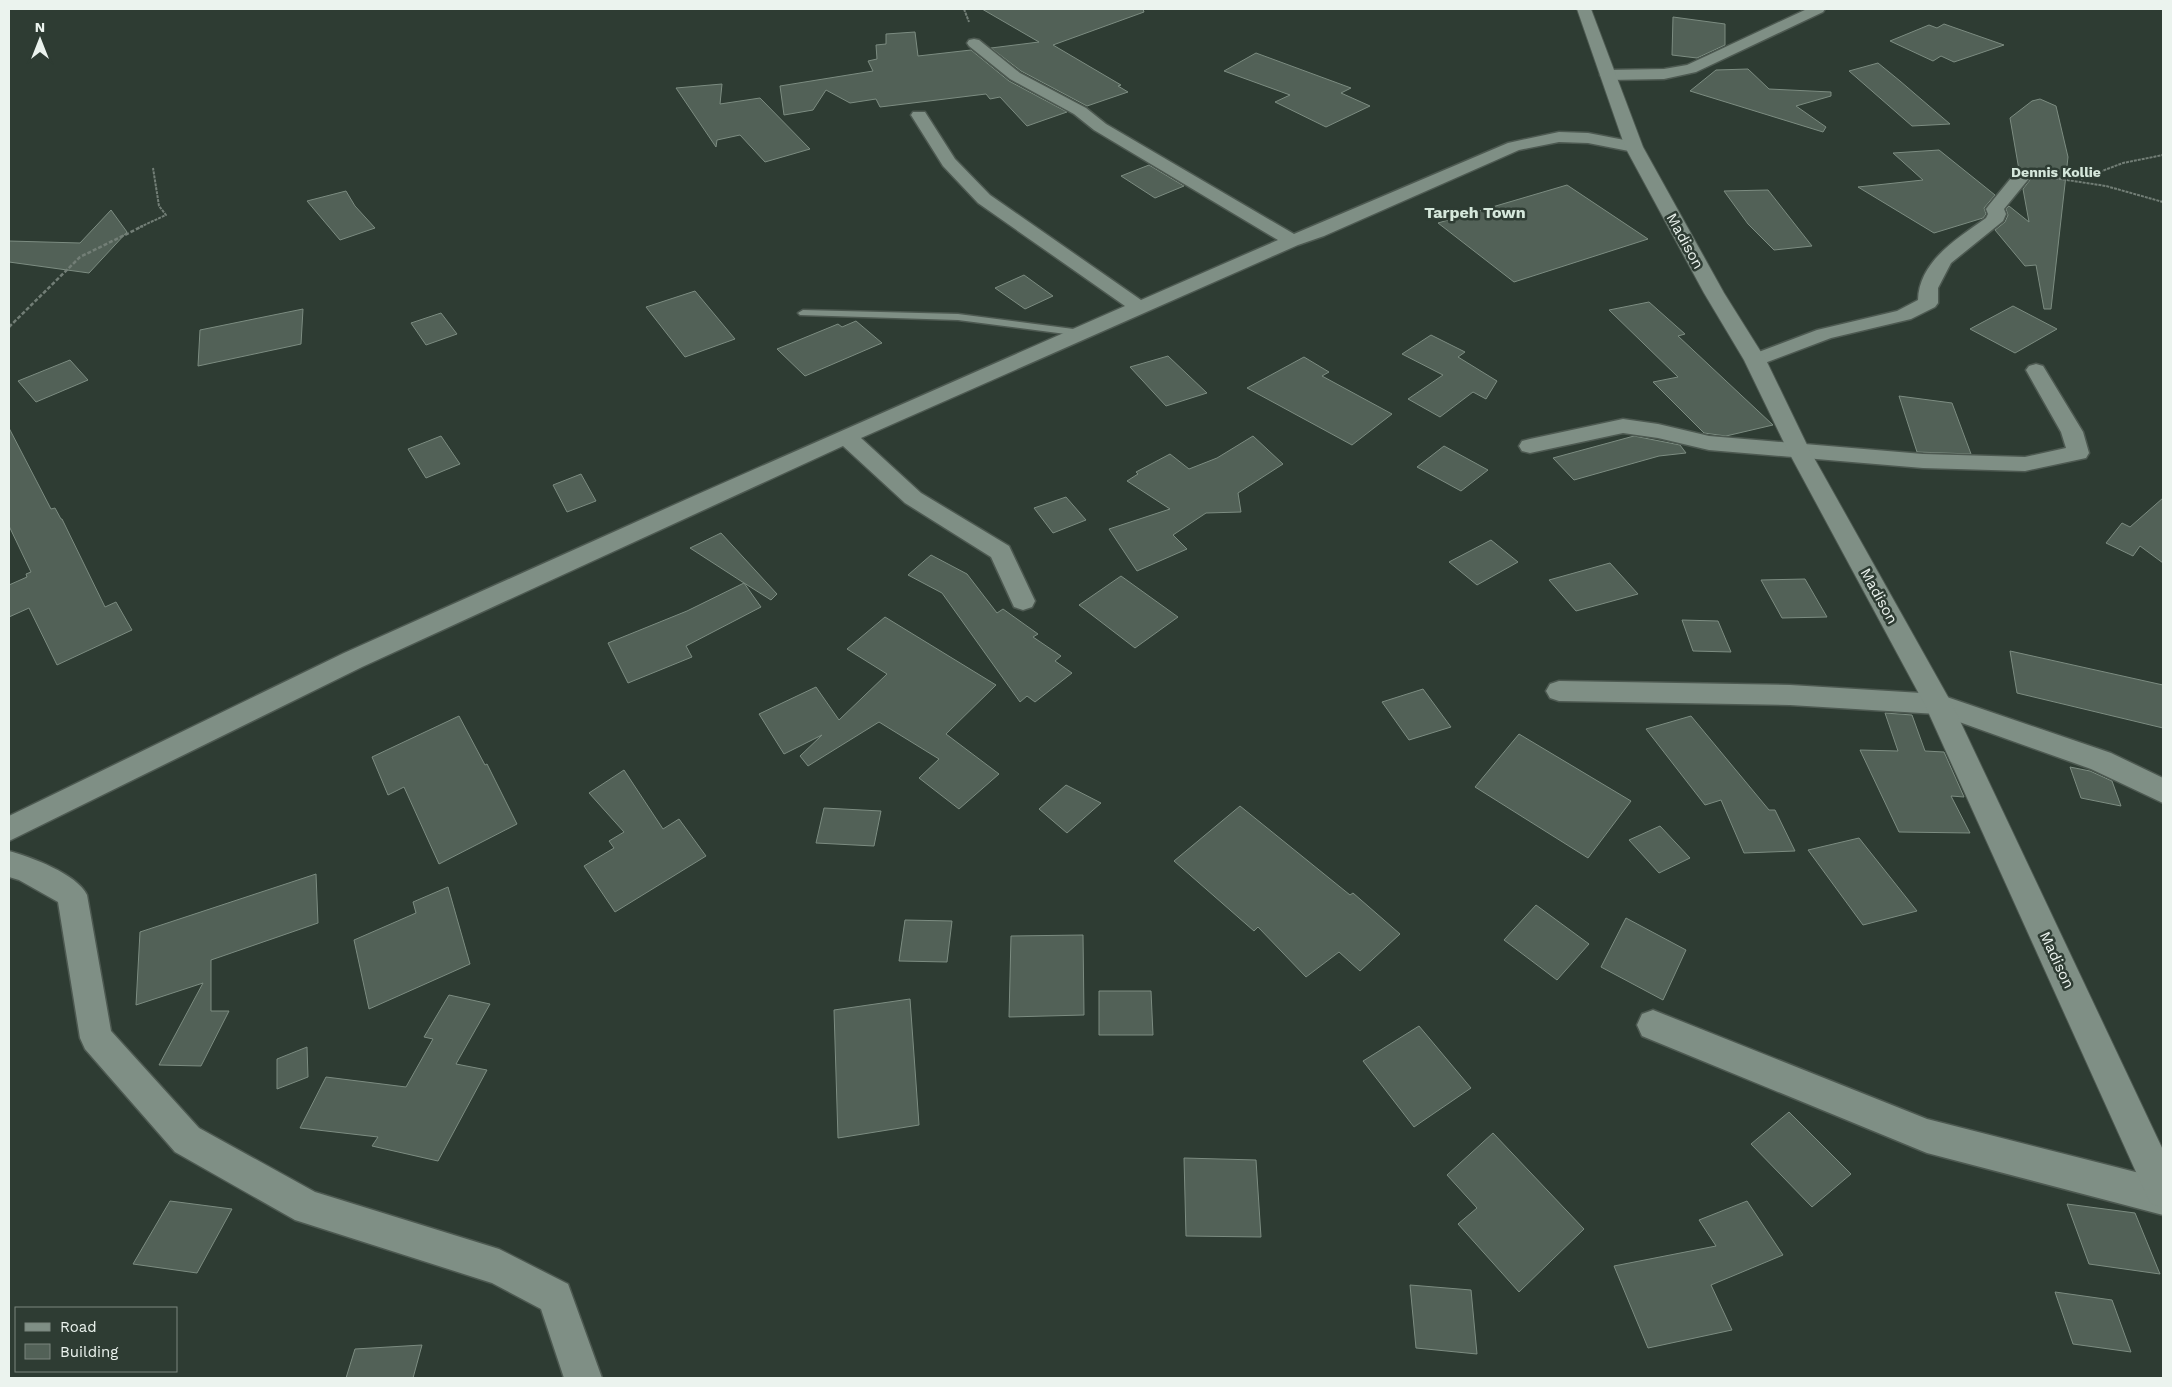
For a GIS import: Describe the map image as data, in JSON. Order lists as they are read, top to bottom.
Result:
{
  "streets": {
    "street": ["Madison"]
  },
  "districts": ["Dennis Kollie", "Tarpeh Town"],
  "legend": ["Road", "Building"],
  "north": "top"
}
